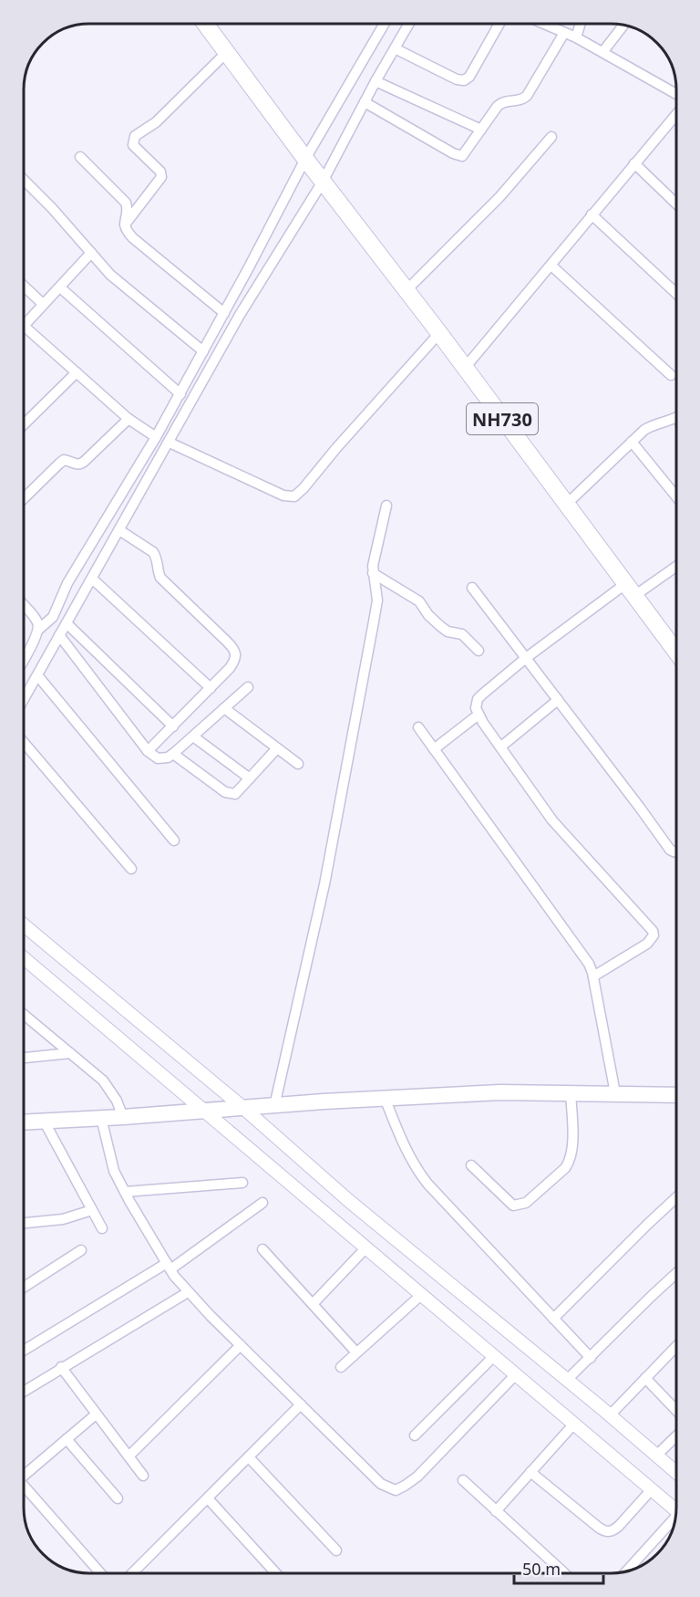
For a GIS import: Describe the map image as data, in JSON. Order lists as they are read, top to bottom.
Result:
{
  "streets": {
    "highway": ["NH730"]
  },
  "scale_bar": "50 m"
}
